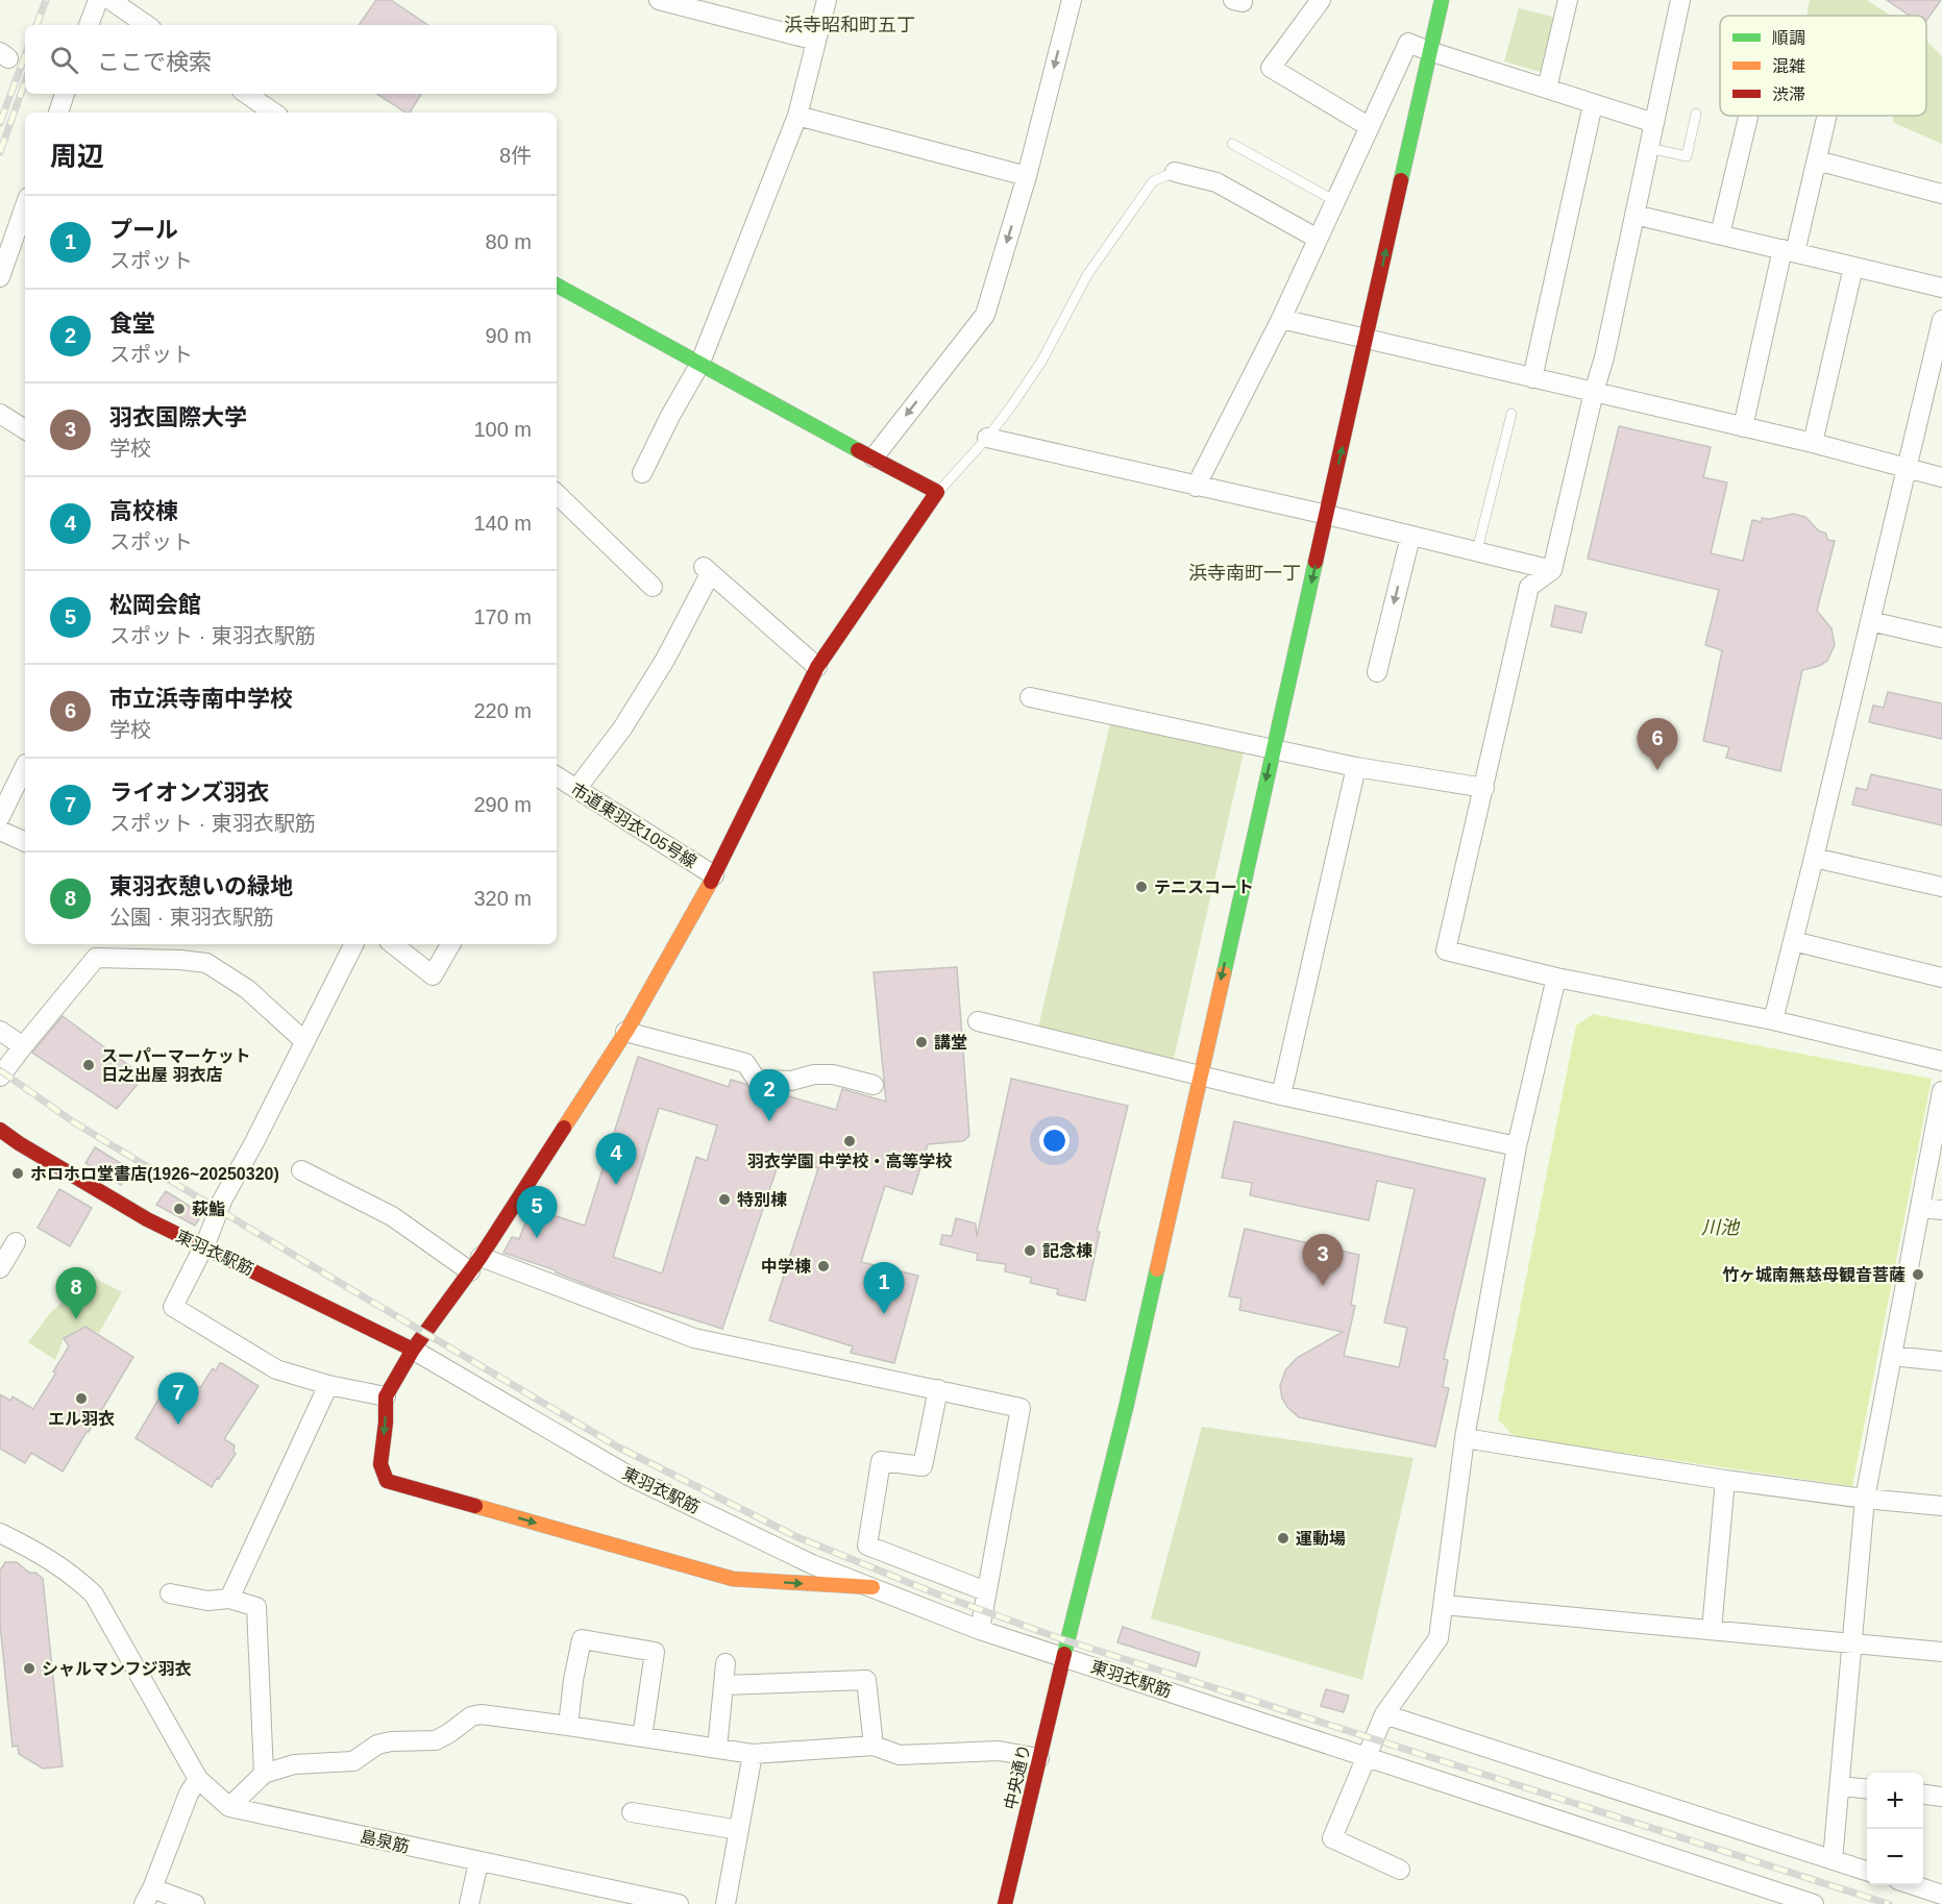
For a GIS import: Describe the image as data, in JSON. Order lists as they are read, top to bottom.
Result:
{
  "streets": {
    "street": [
      "市道東羽衣105号線",
      "東羽衣駅筋",
      "中央通り",
      "島泉筋"
    ]
  },
  "crossings": [
    ["東羽衣駅筋", "中央通り"]
  ],
  "districts": ["浜寺昭和町五丁", "浜寺南町一丁"],
  "water": ["川池"],
  "places": [
    "テニスコート",
    "講堂",
    "スーパーマーケット 日之出屋 羽衣店",
    "羽衣学園 中学校・高等学校",
    "ホロホロ堂書店(1926~20250320)",
    "特別棟",
    "萩鮨",
    "記念棟",
    "中学棟",
    "竹ヶ城南無慈母観音菩薩",
    "エル羽衣",
    "運動場",
    "シャルマンフジ羽衣"
  ],
  "legend": ["順調", "混雑", "渋滞"],
  "page": {
    "search": "ここで検索",
    "heading": ["周辺", "8件"],
    "list": [
      {
        "mark": "1",
        "name": "プール",
        "note": "スポット",
        "value": "80 m"
      },
      {
        "mark": "2",
        "name": "食堂",
        "note": "スポット",
        "value": "90 m"
      },
      {
        "mark": "3",
        "name": "羽衣国際大学",
        "note": "学校",
        "value": "100 m"
      },
      {
        "mark": "4",
        "name": "高校棟",
        "note": "スポット",
        "value": "140 m"
      },
      {
        "mark": "5",
        "name": "松岡会館",
        "note": "スポット · 東羽衣駅筋",
        "value": "170 m"
      },
      {
        "mark": "6",
        "name": "市立浜寺南中学校",
        "note": "学校",
        "value": "220 m"
      },
      {
        "mark": "7",
        "name": "ライオンズ羽衣",
        "note": "スポット · 東羽衣駅筋",
        "value": "290 m"
      },
      {
        "mark": "8",
        "name": "東羽衣憩いの緑地",
        "note": "公園 · 東羽衣駅筋",
        "value": "320 m"
      }
    ],
    "pins": [
      "6",
      "2",
      "4",
      "5",
      "3",
      "1",
      "8",
      "7"
    ],
    "map_buttons": ["+", "−"]
  }
}
